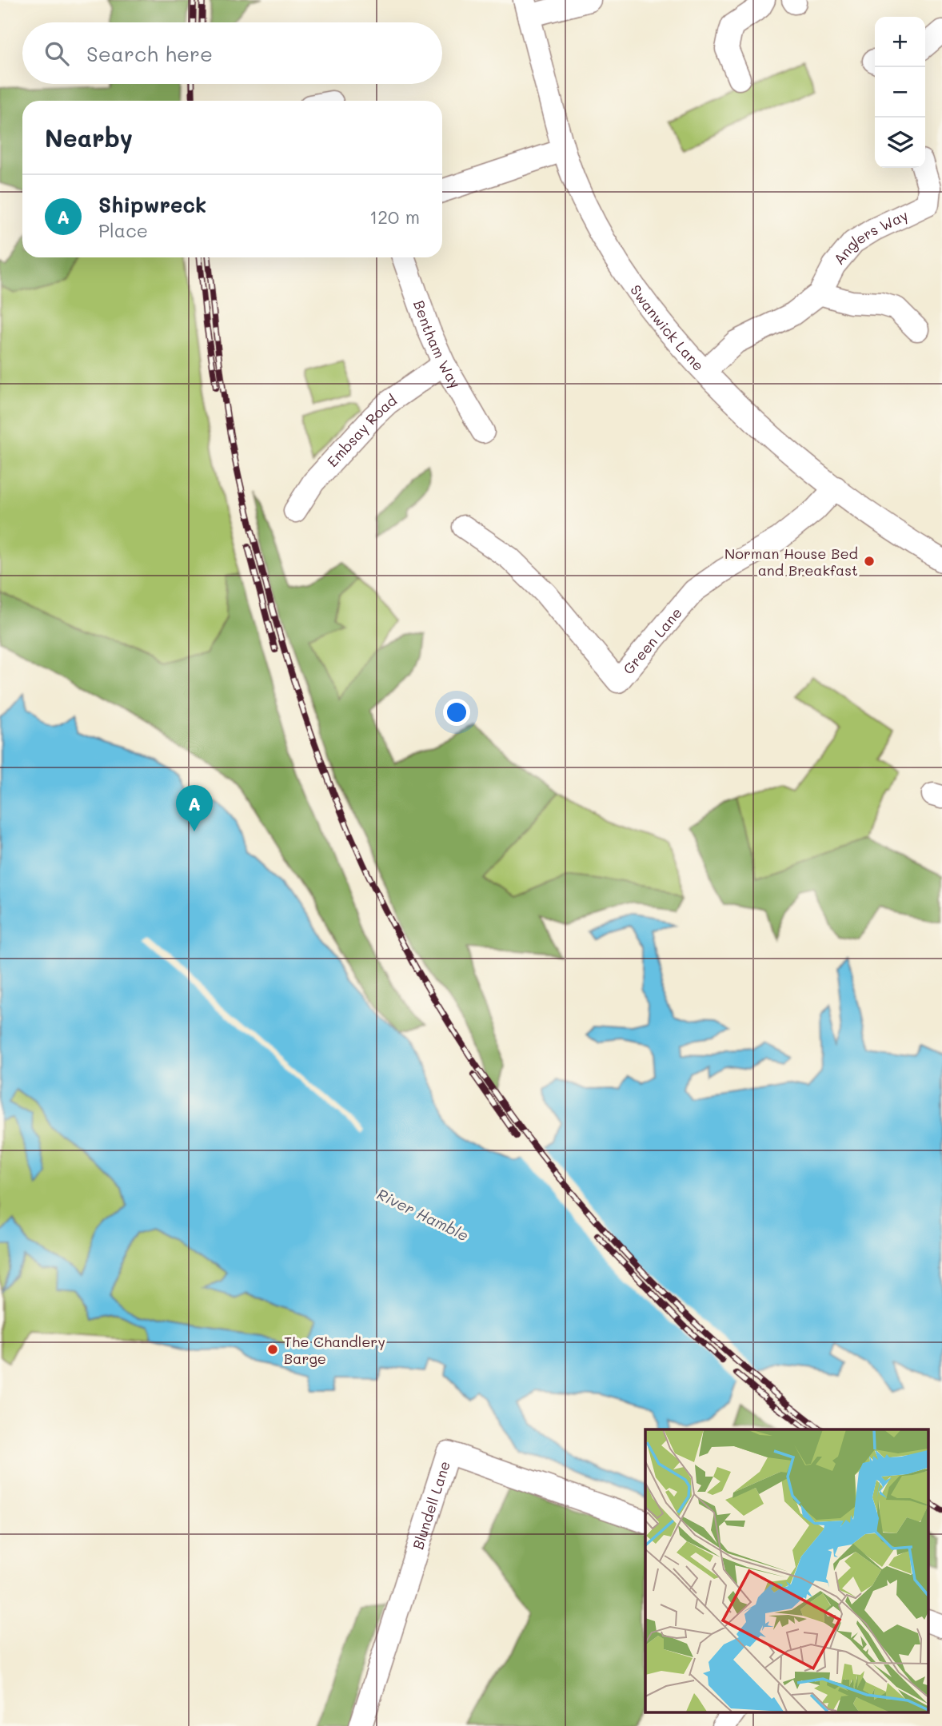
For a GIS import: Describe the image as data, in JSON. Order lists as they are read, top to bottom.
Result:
{
  "streets": {
    "street": [
      "Anglers Way",
      "Swanwick Lane",
      "Bentham Way",
      "Embsay Road",
      "Green Lane",
      "Blundell Lane"
    ]
  },
  "crossings": [
    ["Anglers Way", "Swanwick Lane"],
    ["Swanwick Lane", "Green Lane"],
    ["Bentham Way", "Embsay Road"]
  ],
  "water": ["River Hamble"],
  "places": ["Norman House Bed and Breakfast", "The Chandlery Barge"],
  "page": {
    "map_buttons": ["+", "−"],
    "search": "Search here",
    "heading": "Nearby",
    "list": [
      {
        "mark": "A",
        "name": "Shipwreck",
        "note": "Place",
        "value": "120 m"
      }
    ],
    "pins": "A"
  }
}
